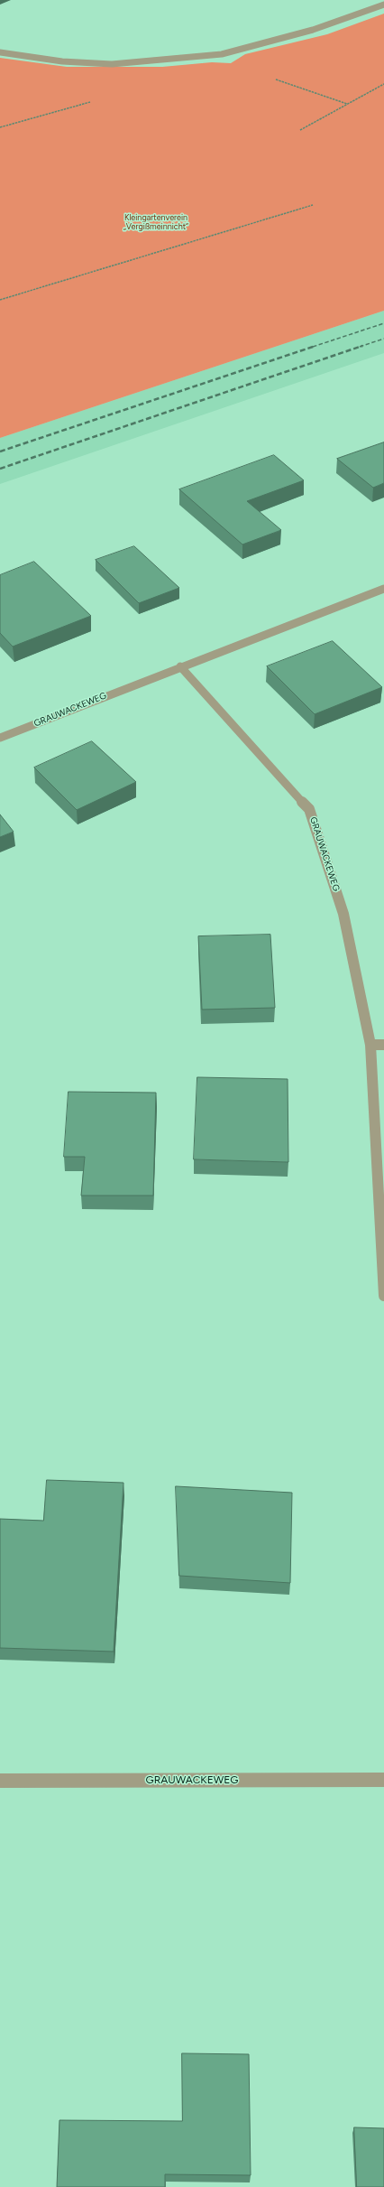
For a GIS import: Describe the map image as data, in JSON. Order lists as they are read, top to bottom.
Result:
{
  "streets": {
    "street": ["GRAUWACKEWEG"]
  },
  "parks": ["Kleingartenverein „Vergißmeinnicht“"]
}
